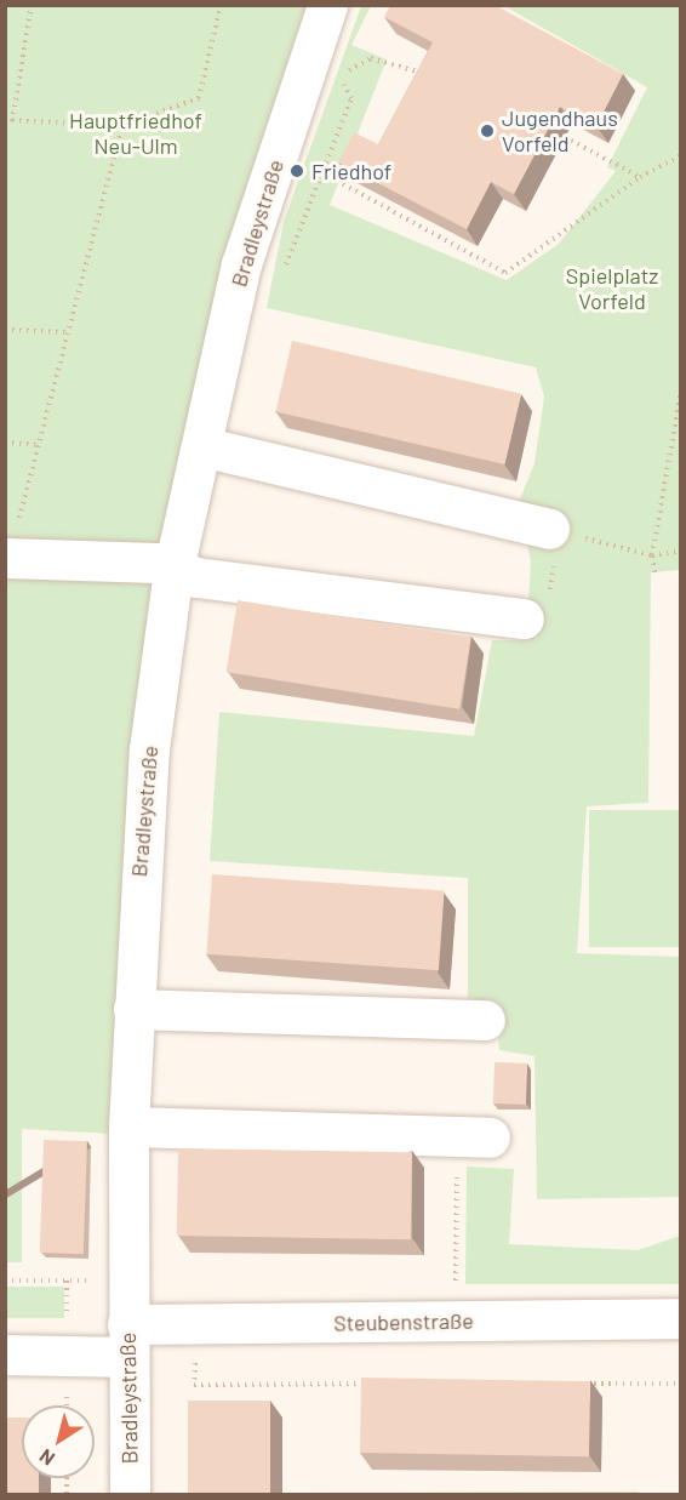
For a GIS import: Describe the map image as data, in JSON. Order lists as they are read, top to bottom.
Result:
{
  "streets": {
    "street": ["Bradleystraße", "Steubenstraße"]
  },
  "crossings": [
    ["Bradleystraße", "Steubenstraße"]
  ],
  "parks": ["Hauptfriedhof Neu-Ulm", "Spielplatz Vorfeld"],
  "places": ["Jugendhaus Vorfeld", "Friedhof"],
  "north": "bottom left"
}
